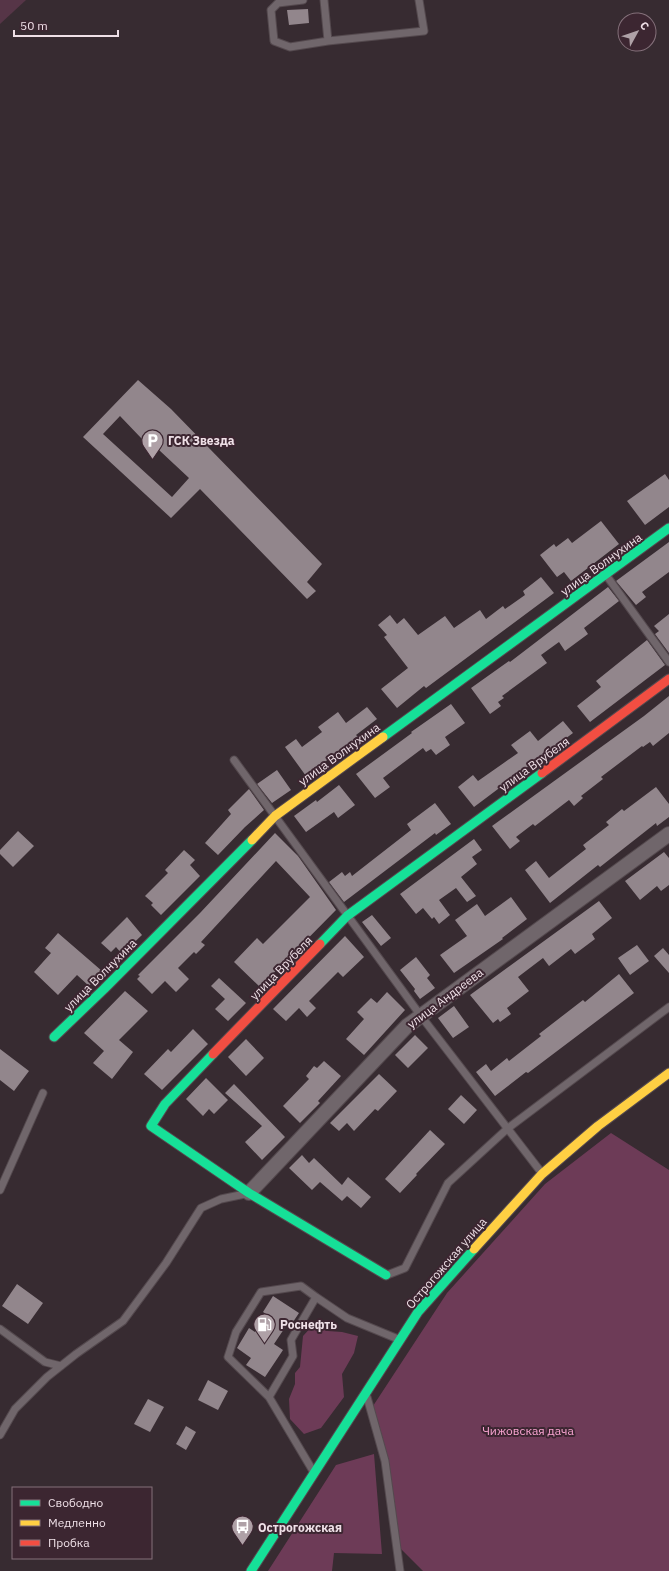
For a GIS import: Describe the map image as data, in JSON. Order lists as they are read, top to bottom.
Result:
{
  "streets": {
    "street": [
      "улица Волнухина",
      "улица Врубеля",
      "улица Андреева",
      "Острогожская улица"
    ]
  },
  "crossings": [
    ["улица Врубеля", "улица Андреева"]
  ],
  "parks": ["Чижовская дача"],
  "places": {
    "parking": ["ГСК Звезда"],
    "fuel station": ["Роснефть"],
    "bus stop": ["Острогожская"]
  },
  "legend": ["Свободно", "Медленно", "Пробка"],
  "scale_bar": "50 m",
  "north": "top right"
}
